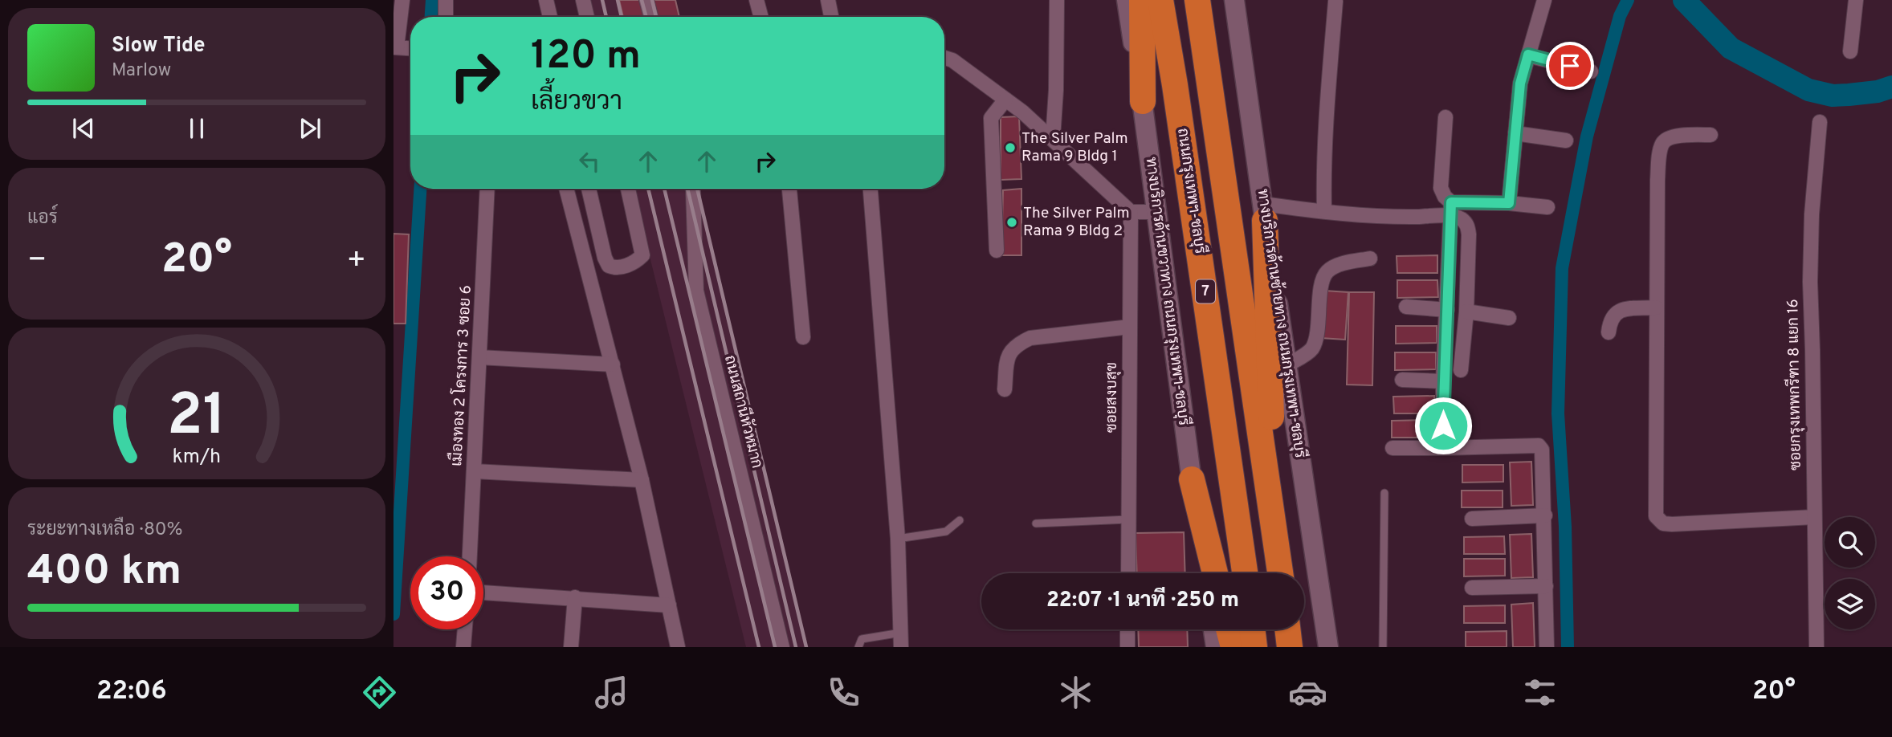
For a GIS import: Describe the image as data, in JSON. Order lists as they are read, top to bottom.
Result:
{
  "streets": {
    "highway": ["ถนนกรุงเทพฯ-ชลบุรี", "7"],
    "main road": ["ทางบริการด้านขวาทาง ถนนกรุงเทพฯ-ชลบุรี", "ทางบริการด้านซ้ายทาง ถนนกรุงเทพฯ-ชลบุรี"],
    "street": [
      "เมืองทอง 2 โครงการ 3 ซอย 6",
      "ซอยกรุงเทพกรีฑา 8 แยก 16",
      "ซอยสงบสุข",
      "ถนนสถานีหัวหมาก"
    ]
  },
  "places": ["The Silver Palm Rama 9 Bldg 1", "The Silver Palm Rama 9 Bldg 2"],
  "page": {
    "turn": ["120 m", "เลี้ยวขวา"],
    "song": ["Slow Tide", "Marlow"],
    "tile": [
      "แอร์",
      ["ระยะทางเหลือ · 80%", "400 km"]
    ],
    "heat": ["−", "20°", "+"],
    "limit": "30",
    "trip": "22:07 · 1 นาที · 250 m",
    "tabs": ["22:06", "20°"],
    "gauge": ["21", "km/h"]
  }
}
